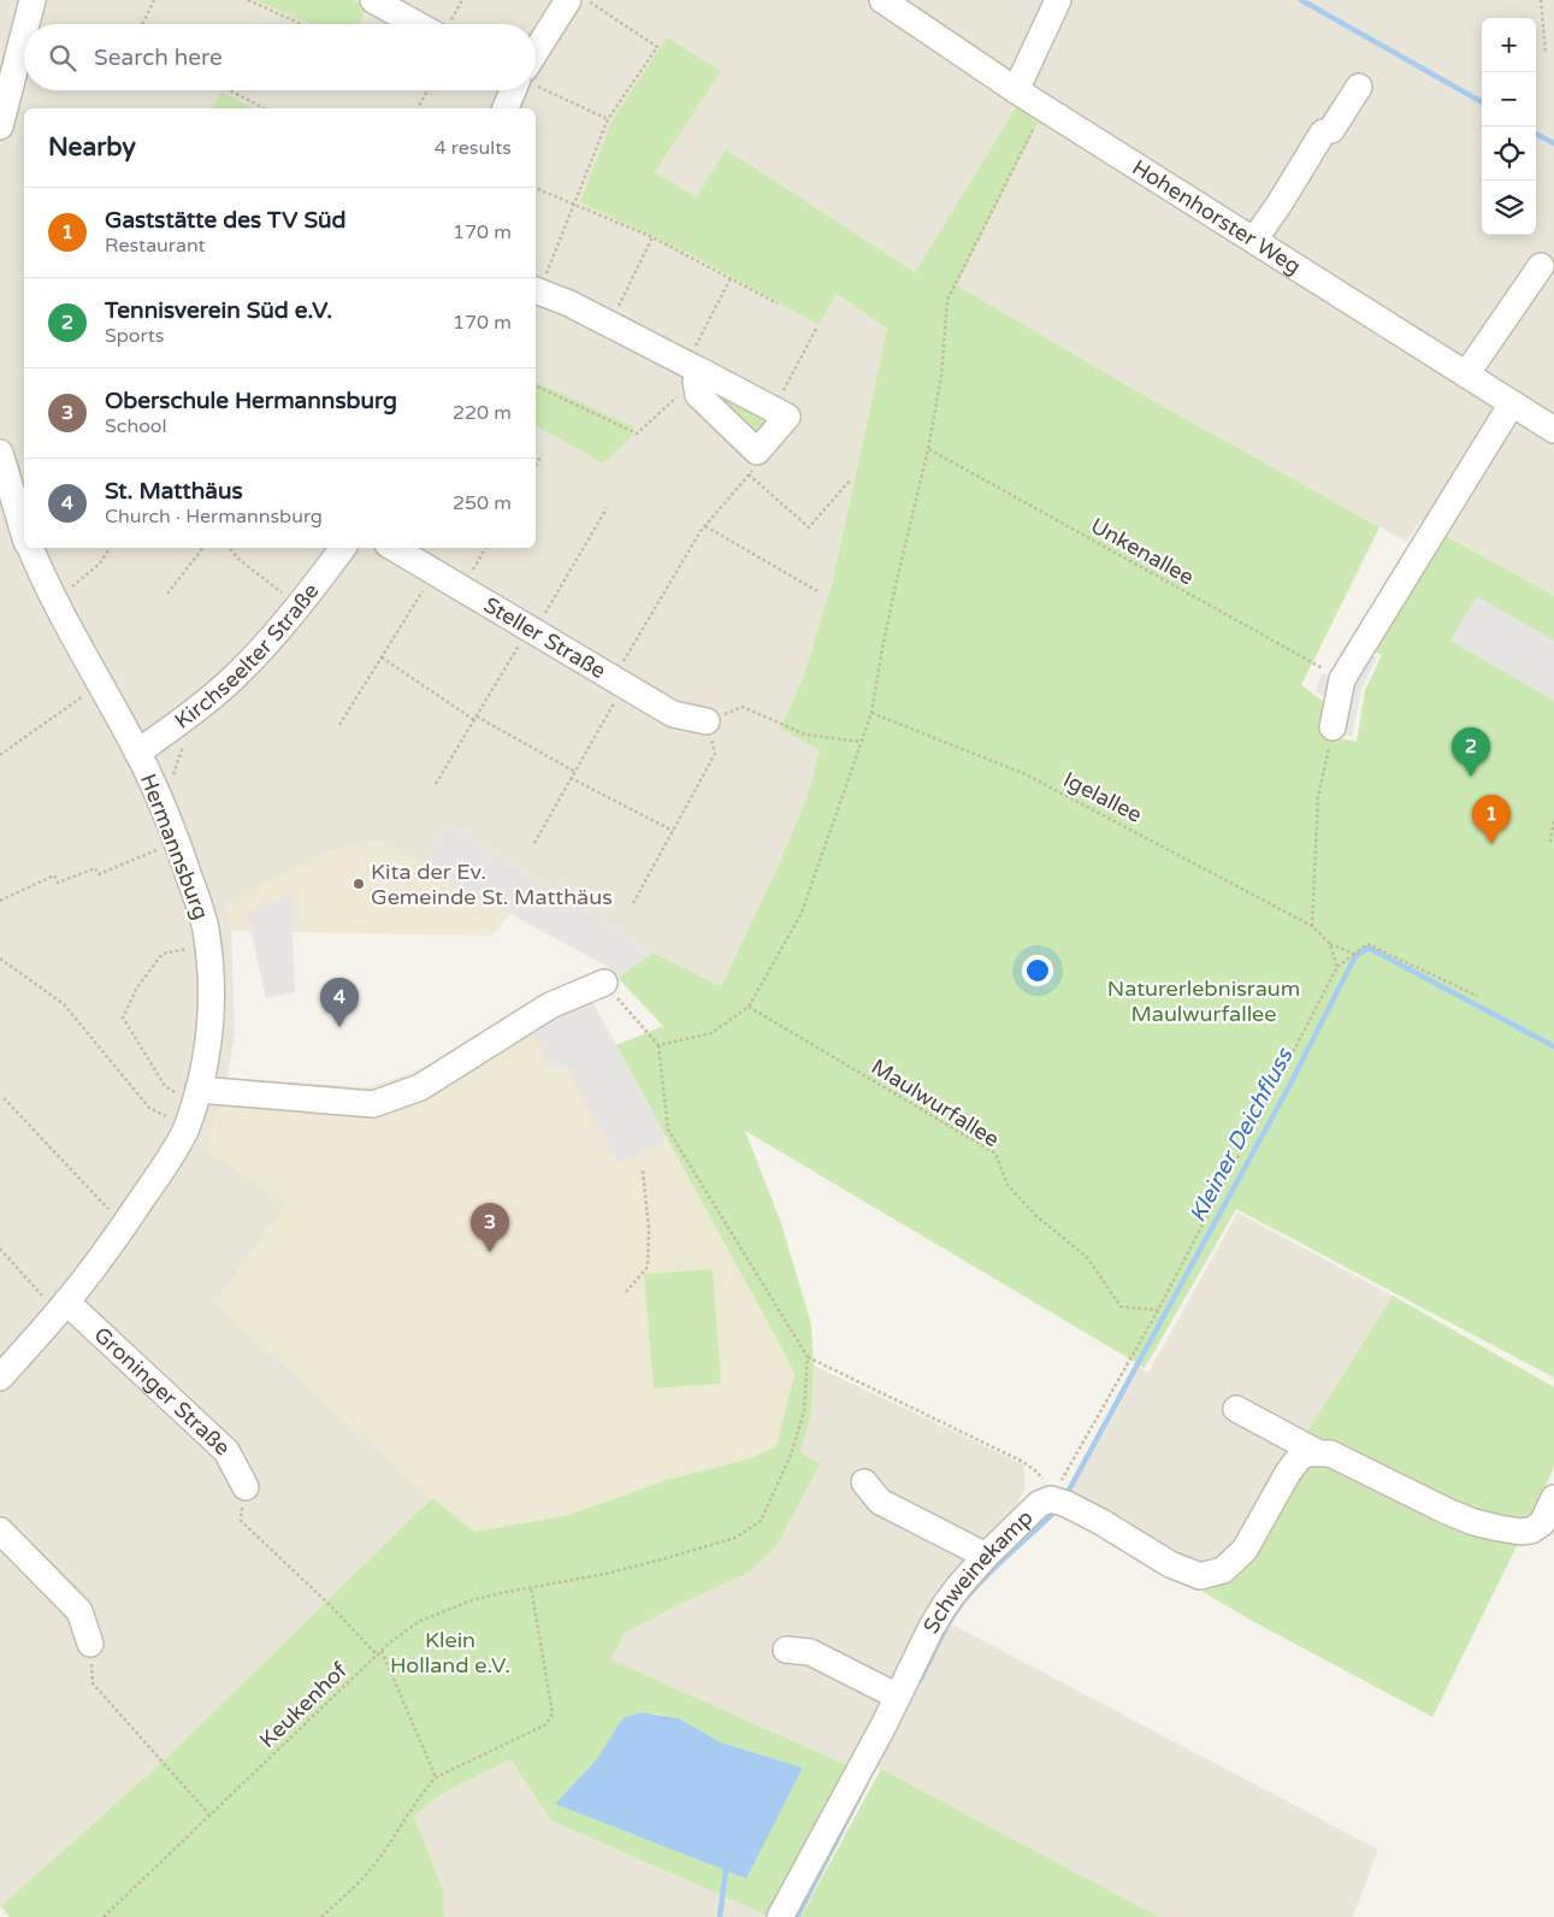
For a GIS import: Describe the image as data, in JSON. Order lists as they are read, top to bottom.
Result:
{
  "streets": {
    "street": [
      "Hohenhorster Weg",
      "Steller Straße",
      "Kirchseelter Straße",
      "Hermannsburg",
      "Groninger Straße",
      "Schweinekamp"
    ],
    "path": [
      "Unkenallee",
      "Igelallee",
      "Maulwurfallee",
      "Keukenhof"
    ]
  },
  "crossings": [
    ["Kirchseelter Straße", "Hermannsburg"],
    ["Hermannsburg", "Groninger Straße"]
  ],
  "water": ["Kleiner Deichfluss"],
  "parks": ["Naturerlebnisraum Maulwurfallee", "Klein Holland e.V."],
  "places": ["Kita der Ev. Gemeinde St. Matthäus"],
  "page": {
    "map_buttons": ["+", "−"],
    "search": "Search here",
    "heading": ["Nearby", "4 results"],
    "list": [
      {
        "mark": "1",
        "name": "Gaststätte des TV Süd",
        "note": "Restaurant",
        "value": "170 m"
      },
      {
        "mark": "2",
        "name": "Tennisverein Süd e.V.",
        "note": "Sports",
        "value": "170 m"
      },
      {
        "mark": "3",
        "name": "Oberschule Hermannsburg",
        "note": "School",
        "value": "220 m"
      },
      {
        "mark": "4",
        "name": "St. Matthäus",
        "note": "Church · Hermannsburg",
        "value": "250 m"
      }
    ],
    "pins": [
      "2",
      "1",
      "4",
      "3"
    ]
  }
}
